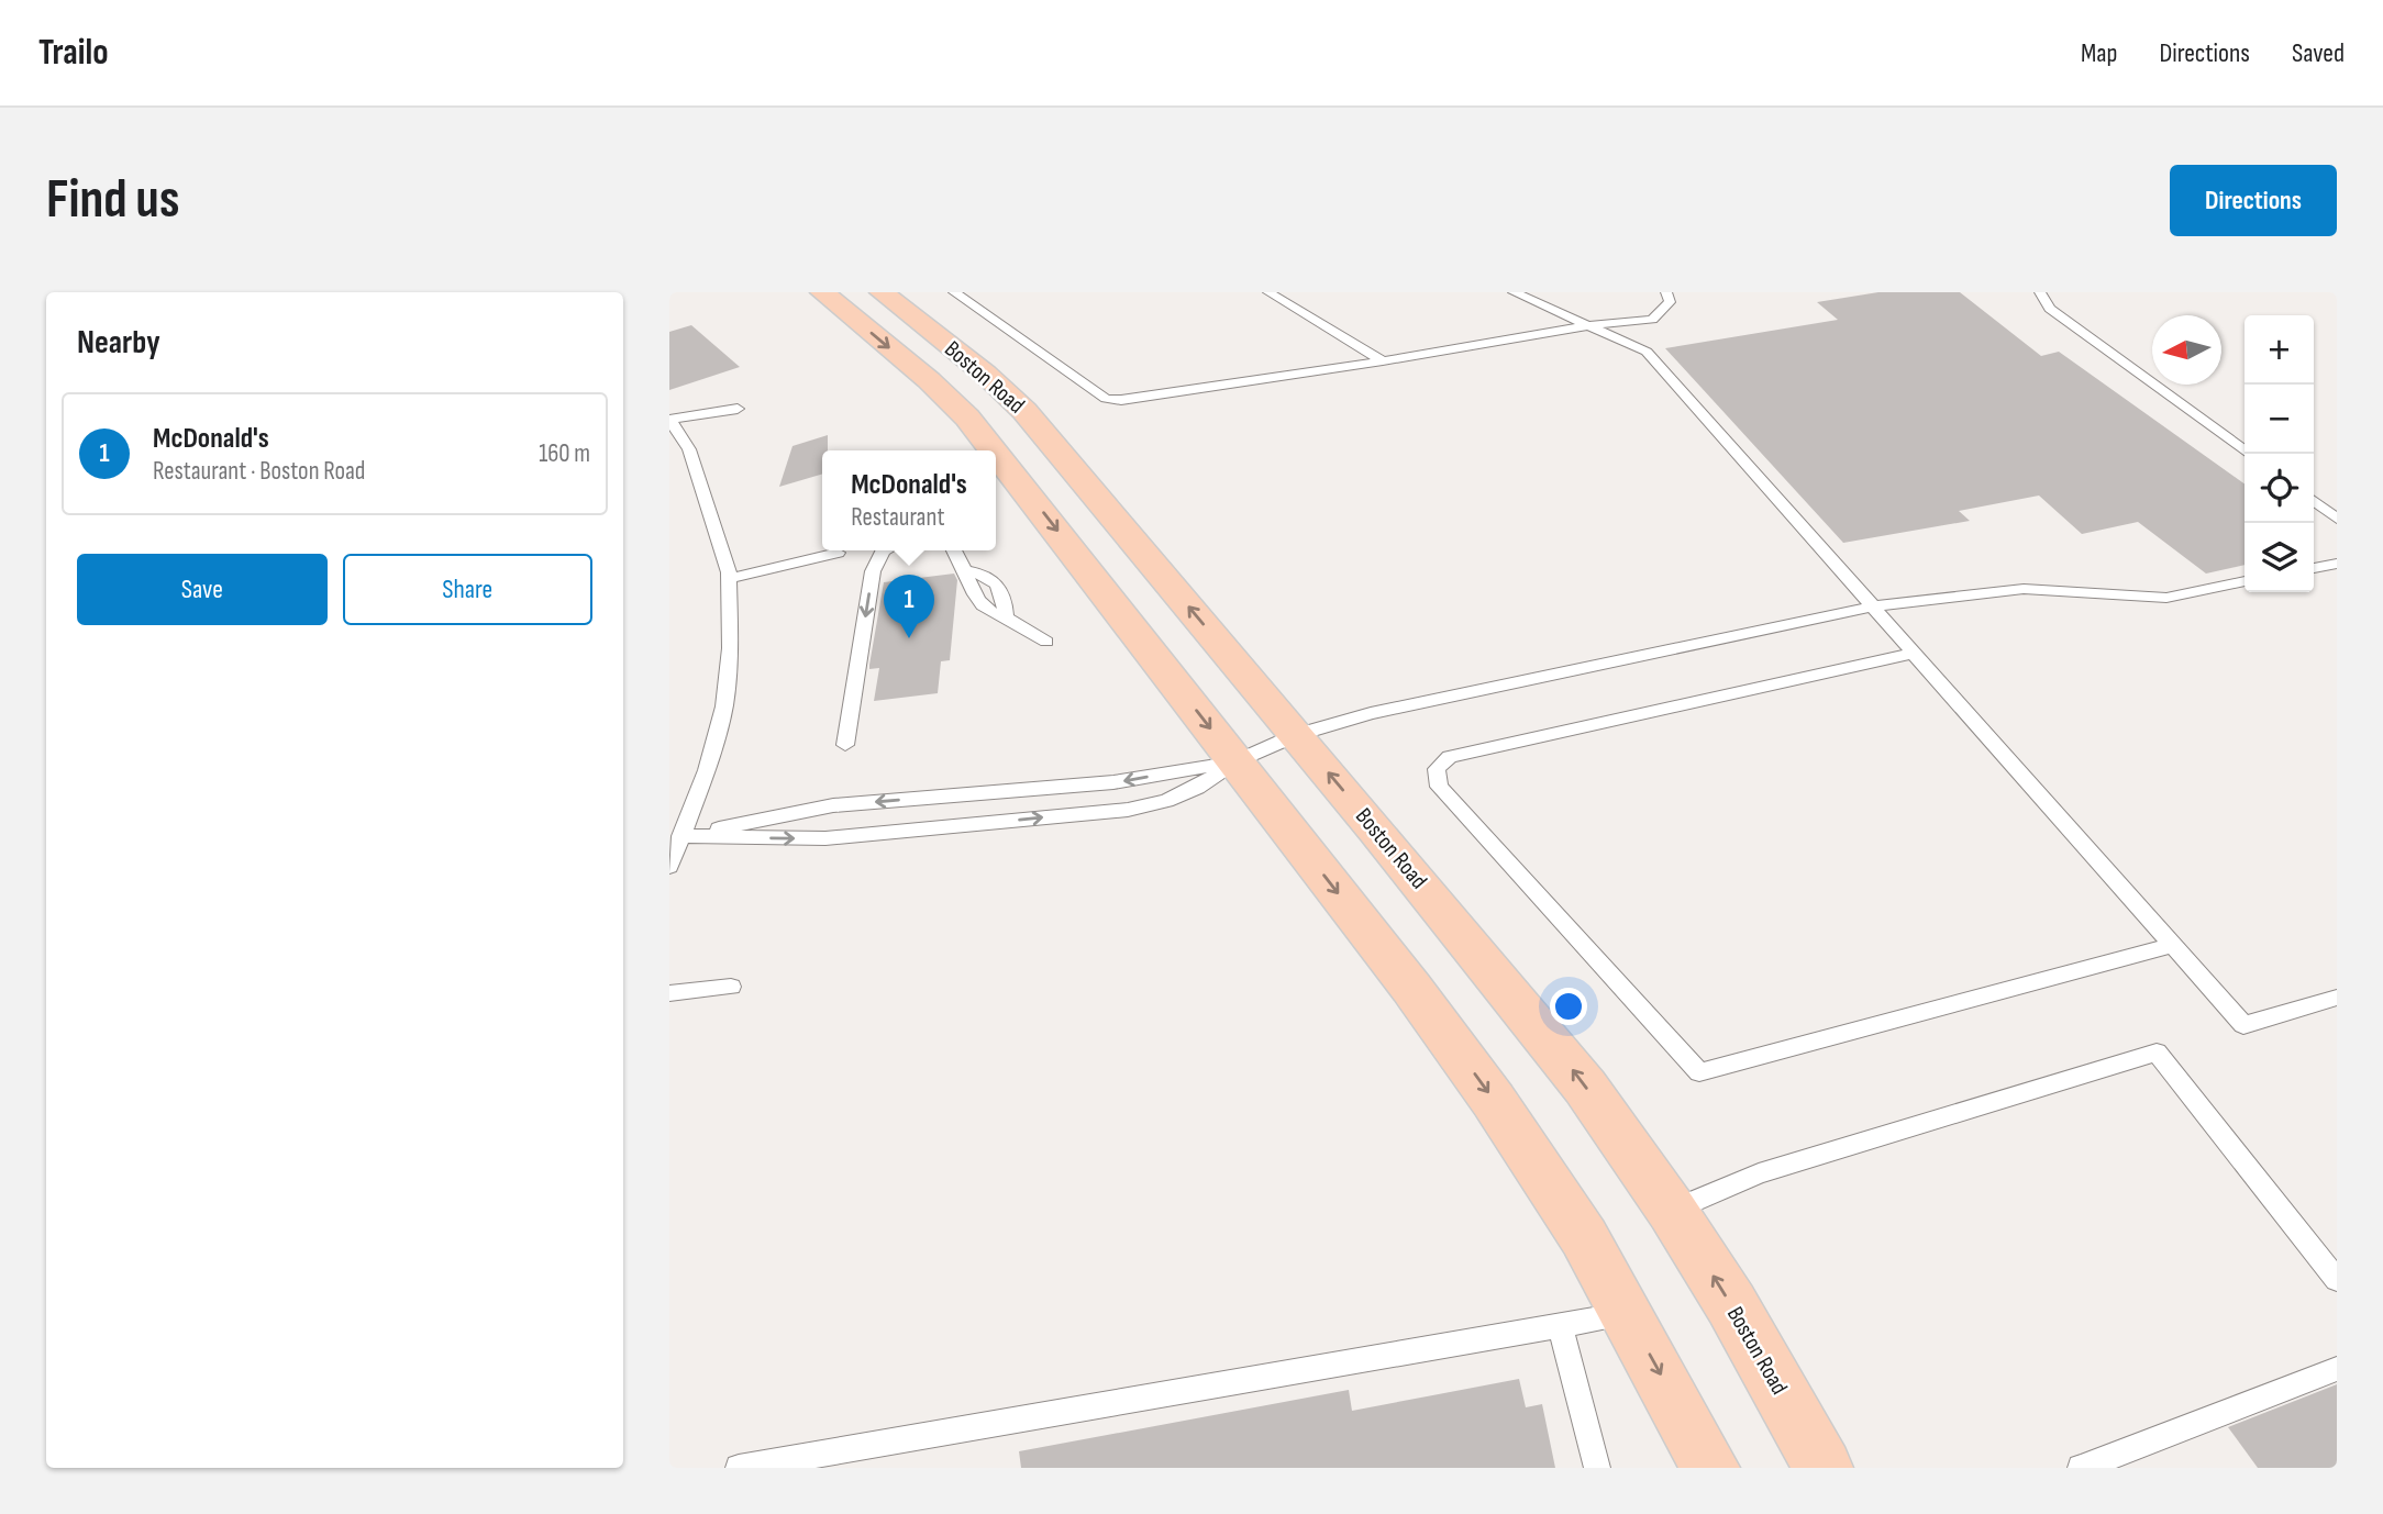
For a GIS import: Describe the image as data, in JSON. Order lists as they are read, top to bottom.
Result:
{
  "streets": {
    "main road": ["Boston Road"]
  },
  "north": "left",
  "page": {
    "header": "Trailo",
    "nav": ["Map", "Directions", "Saved"],
    "buttons": [
      "Directions",
      ["Save", "Share"]
    ],
    "title": "Find us",
    "heading": "Nearby",
    "map_buttons": ["+", "−"],
    "list": [
      {
        "mark": "1",
        "name": "McDonald's",
        "note": "Restaurant · Boston Road",
        "value": "160 m"
      }
    ],
    "popup": ["McDonald's", "Restaurant"],
    "pins": "1"
  }
}
